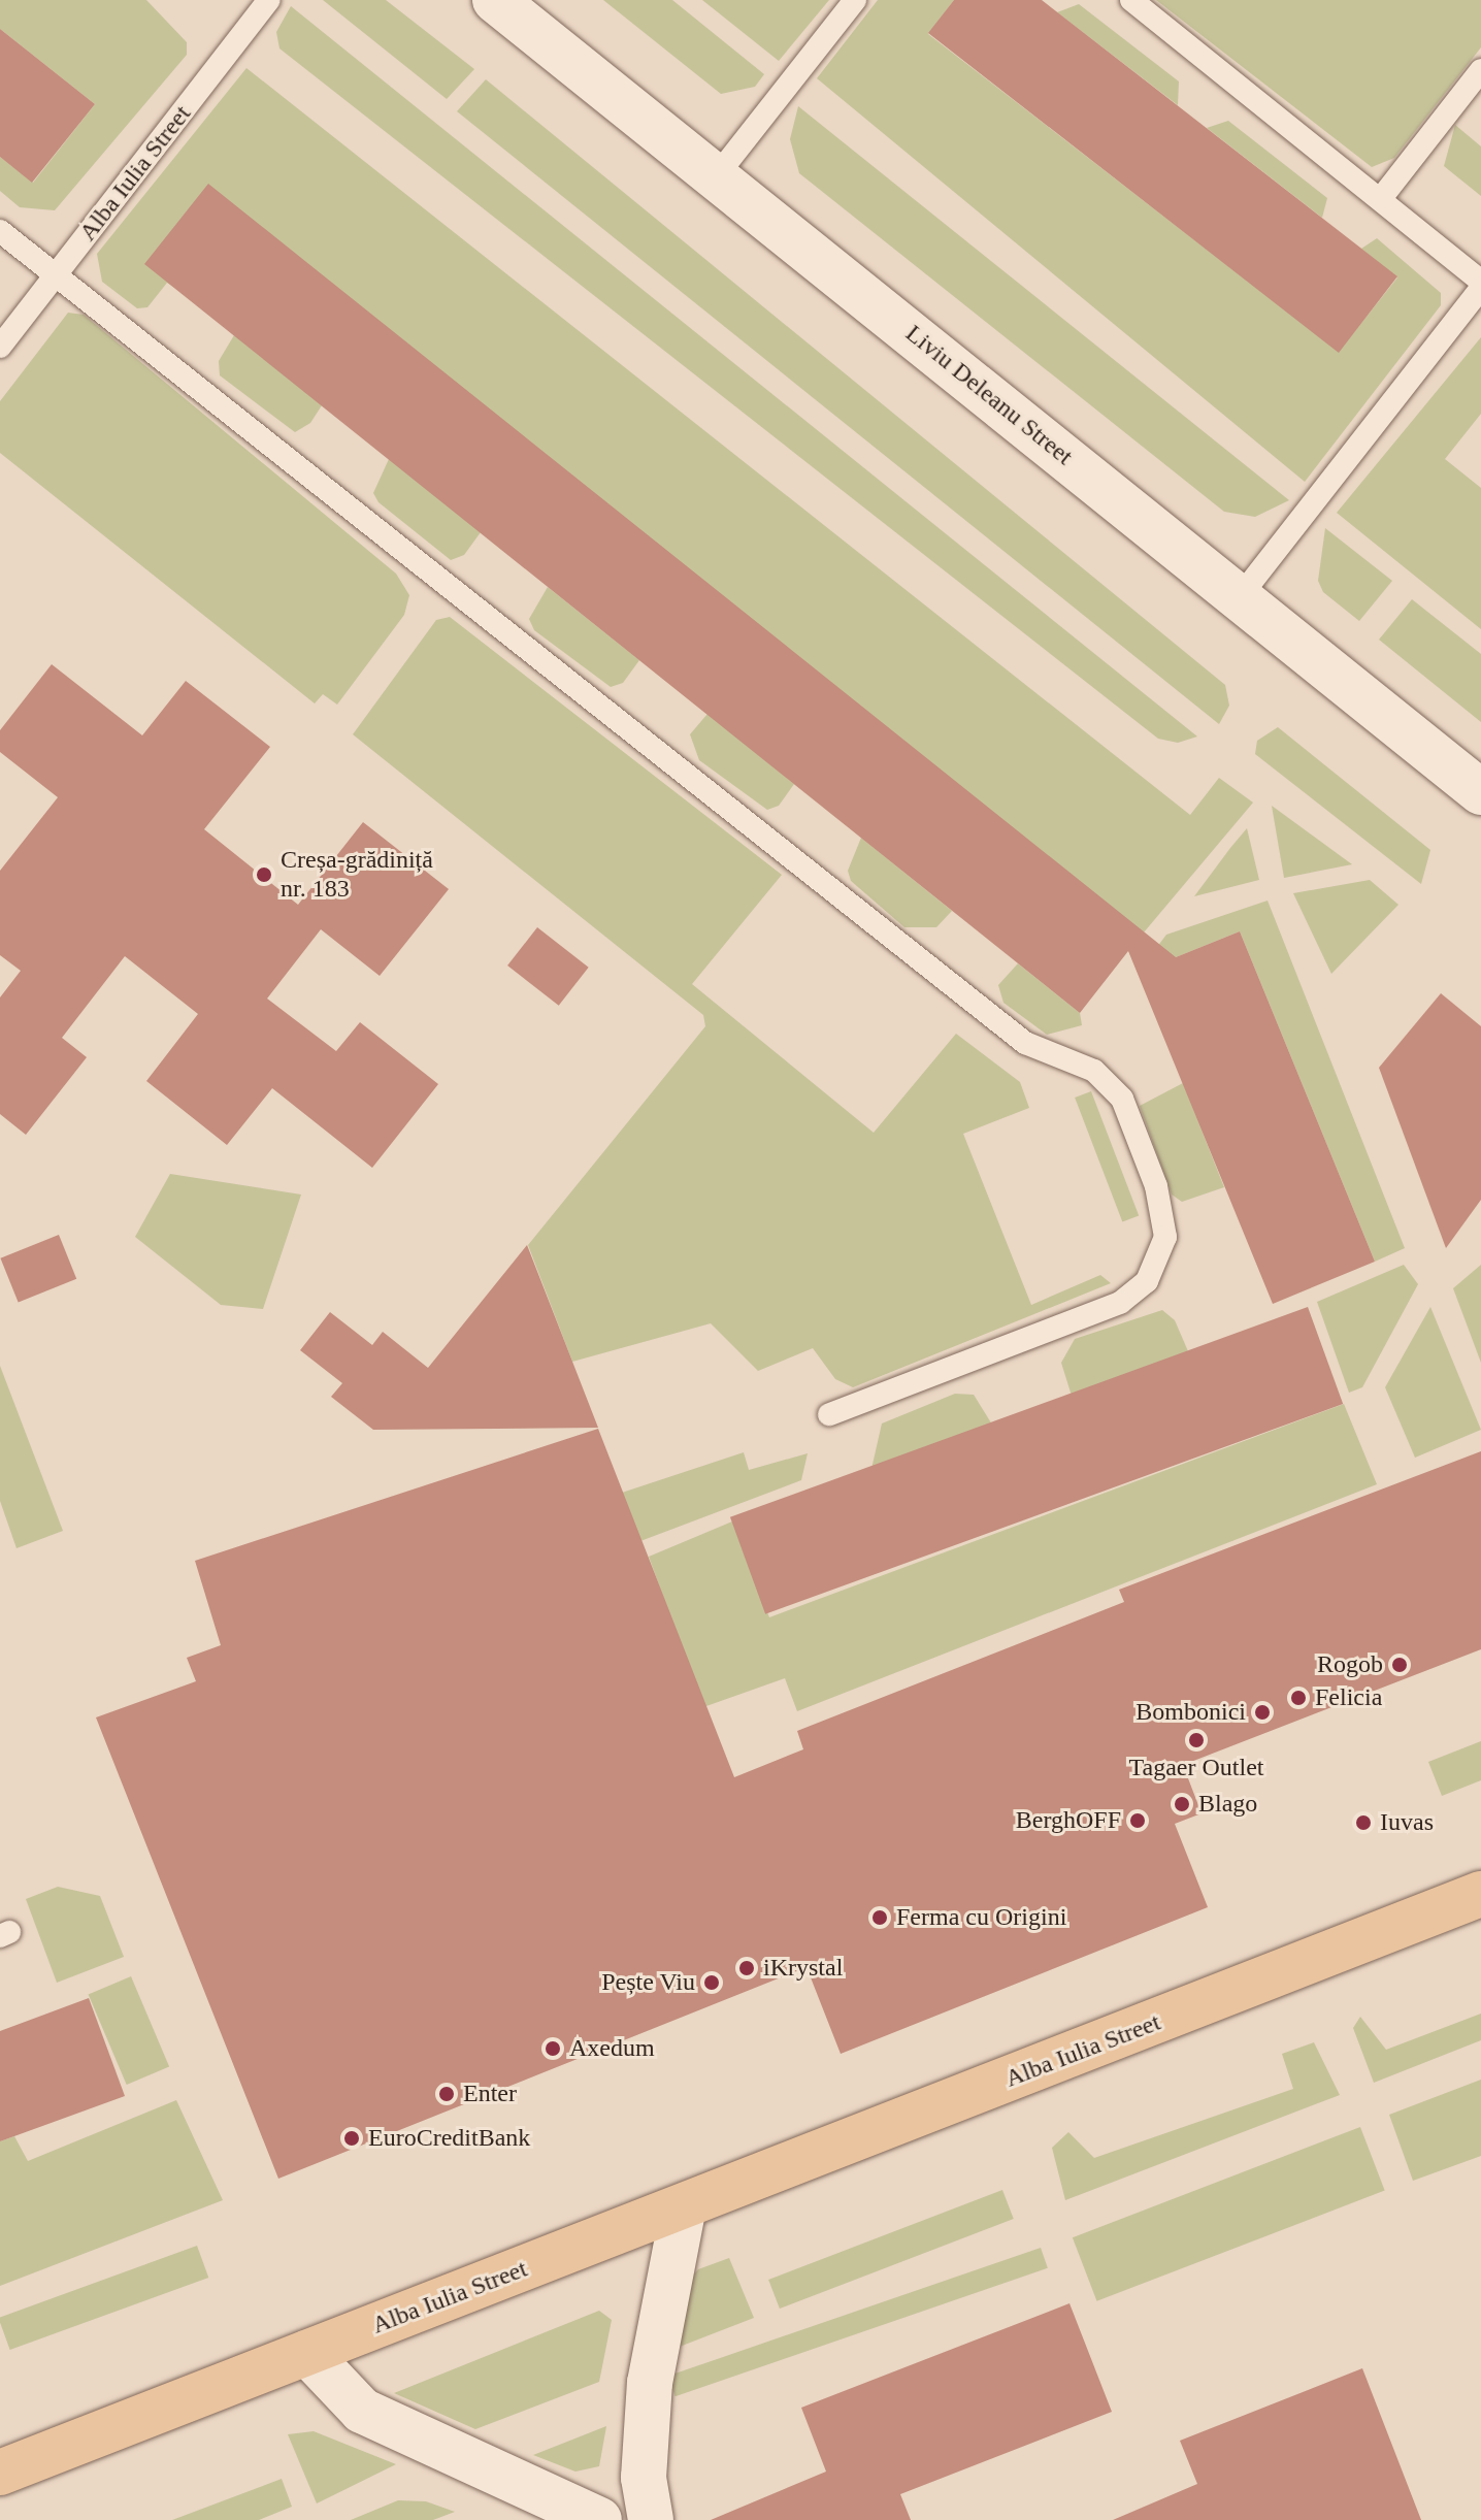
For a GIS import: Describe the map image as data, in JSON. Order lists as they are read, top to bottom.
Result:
{
  "streets": {
    "main road": ["Alba Iulia Street", "Liviu Deleanu Street"]
  },
  "places": [
    "Creșa-grădiniță nr. 183",
    "Rogob",
    "Felicia",
    "Bombonici",
    "Tagaer Outlet",
    "Blago",
    "BerghOFF",
    "Iuvas",
    "Ferma cu Origini",
    "iKrystal",
    "Pește Viu",
    "Axedum",
    "Enter",
    "EuroCreditBank"
  ]
}
